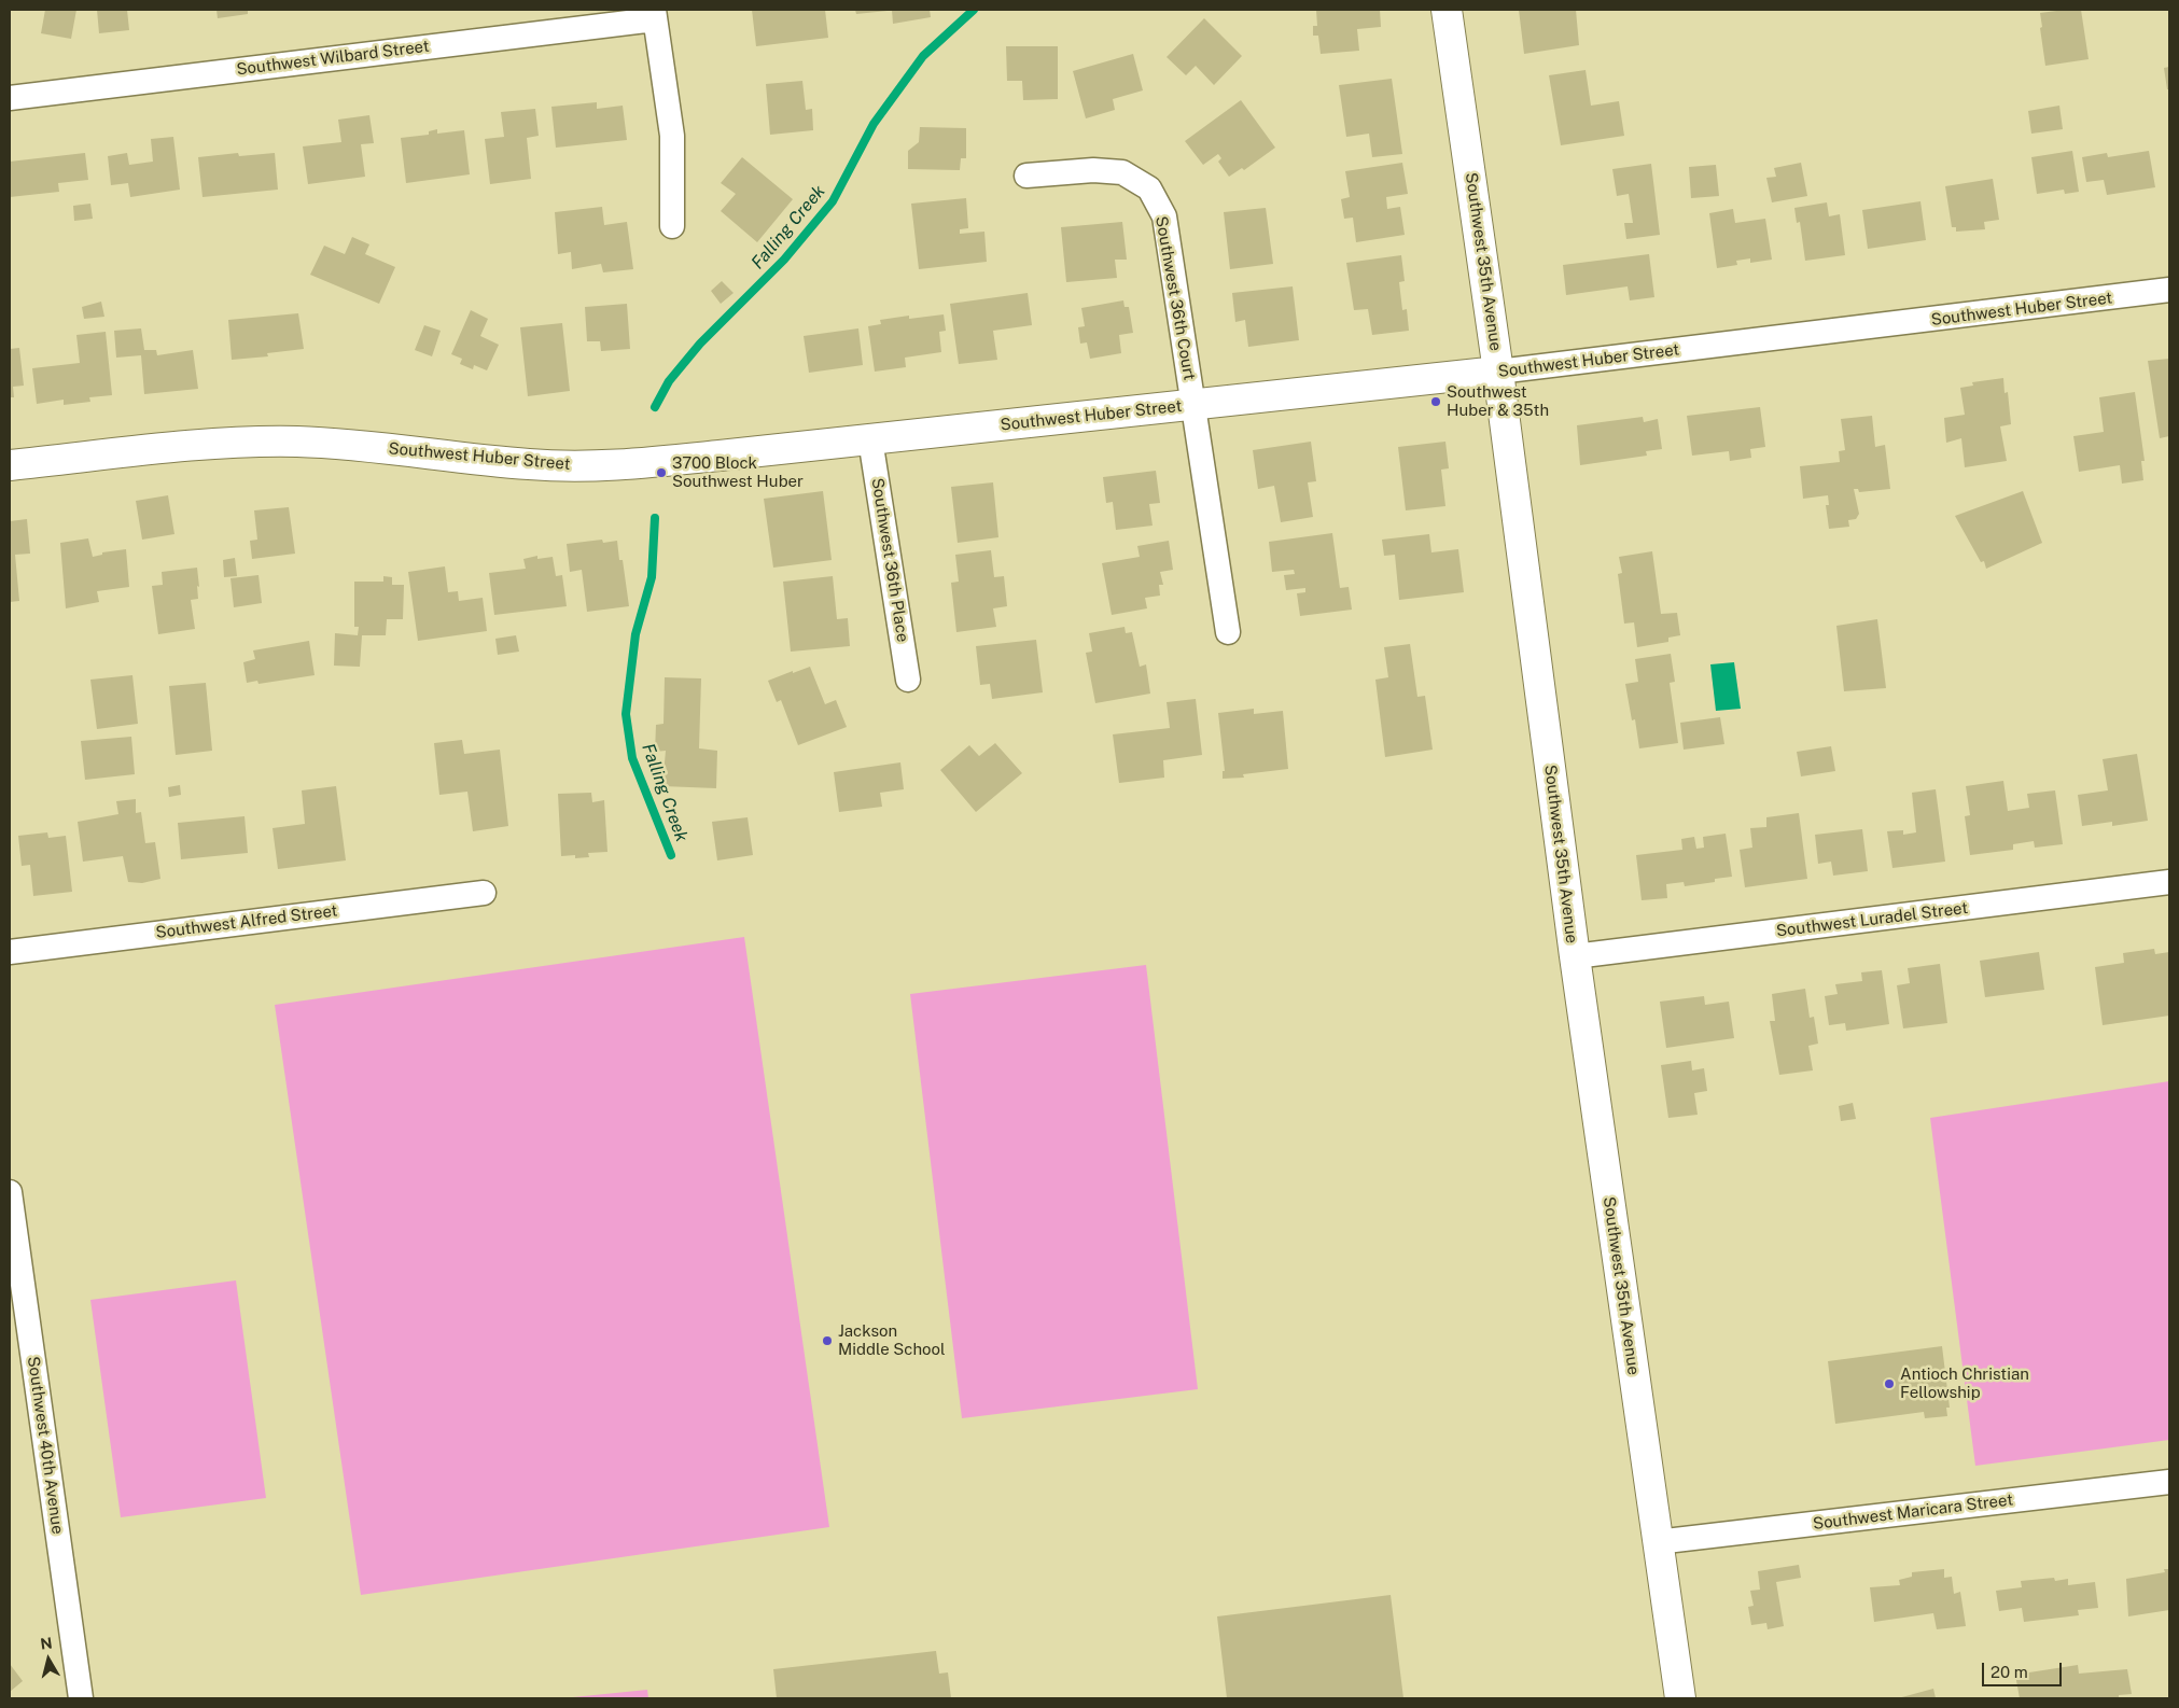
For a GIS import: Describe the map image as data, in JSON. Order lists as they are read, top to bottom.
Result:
{
  "streets": {
    "street": [
      "Southwest Wilbard Street",
      "Southwest 35th Avenue",
      "Southwest 36th Court",
      "Southwest Huber Street",
      "Southwest 36th Place",
      "Southwest Luradel Street",
      "Southwest Alfred Street",
      "Southwest 40th Avenue",
      "Southwest Maricara Street"
    ]
  },
  "crossings": [
    ["Southwest 35th Avenue", "Southwest Huber Street"],
    ["Southwest 35th Avenue", "Southwest Luradel Street"],
    ["Southwest 35th Avenue", "Southwest Maricara Street"],
    ["Southwest 36th Court", "Southwest Huber Street"],
    ["Southwest Huber Street", "Southwest 36th Place"]
  ],
  "water": ["Falling Creek"],
  "places": [
    "Southwest Huber & 35th",
    "3700 Block Southwest Huber",
    "Jackson Middle School",
    "Antioch Christian Fellowship"
  ],
  "scale_bar": "20 m",
  "north": "top"
}
